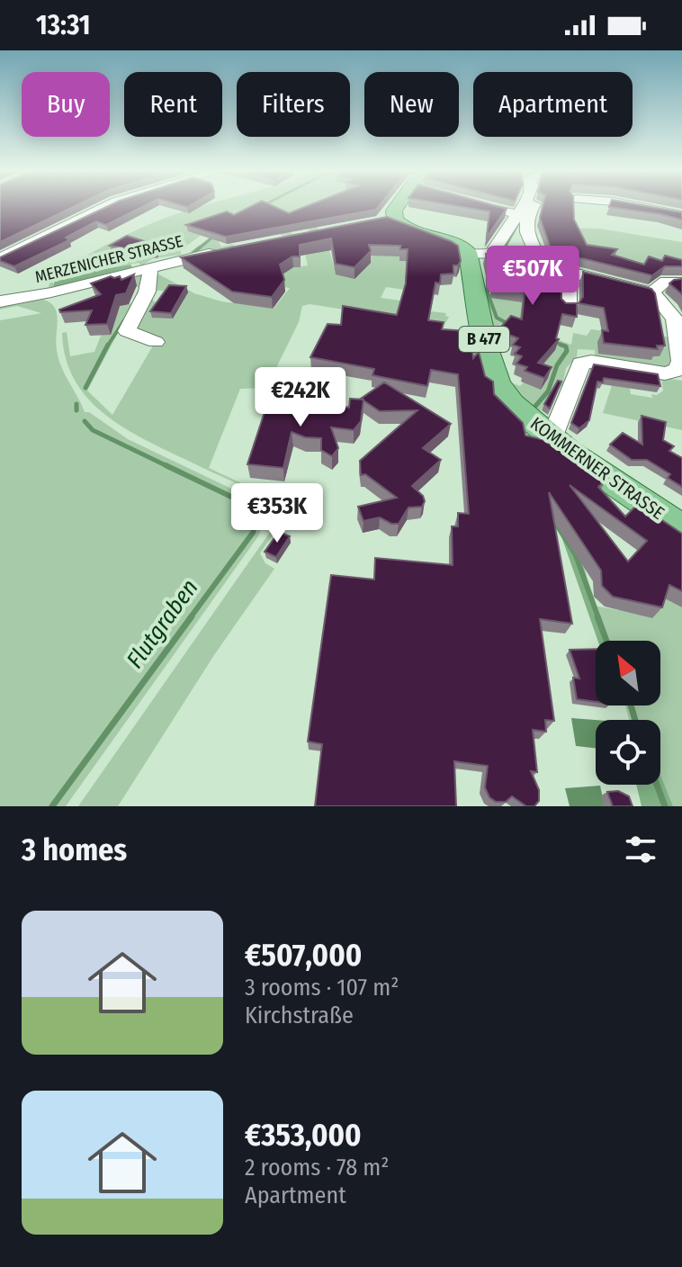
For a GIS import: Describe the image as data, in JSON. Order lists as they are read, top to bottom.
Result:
{
  "streets": {
    "main road": ["B 477", "KOMMERNER STRASSE"],
    "street": ["MERZENICHER STRASSE"]
  },
  "water": ["Flutgraben"],
  "north": "top left",
  "page": {
    "status": "13:31",
    "chip": [
      "Buy",
      "Rent",
      "Filters",
      "New",
      "Apartment"
    ],
    "price": ["€507K", "€242K", "€353K"],
    "heading": "3 homes",
    "list": [
      {
        "name": "€507,000",
        "note": "3 rooms · 107 m² · Kirchstraße"
      },
      {
        "name": "€353,000",
        "note": "2 rooms · 78 m² · Apartment"
      }
    ]
  }
}
